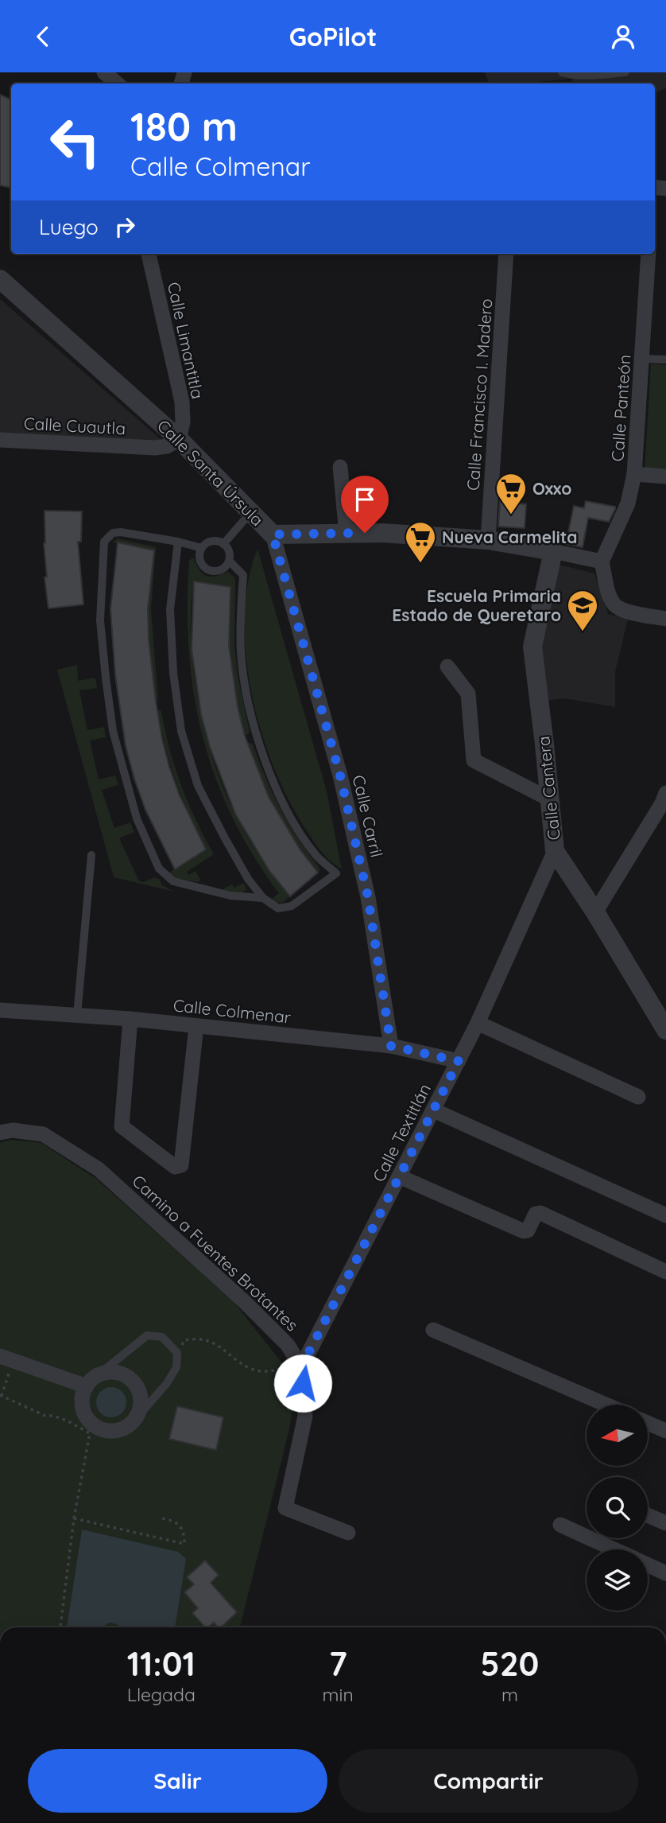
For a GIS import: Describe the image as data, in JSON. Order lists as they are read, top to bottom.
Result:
{
  "streets": {
    "street": [
      "Calle Limantitla",
      "Calle Francisco I. Madero",
      "Calle Panteón",
      "Calle Cuautla",
      "Calle Santa Úrsula",
      "Calle Cantera",
      "Calle Carril",
      "Calle Colmenar",
      "Calle Textitlán",
      "Camino a Fuentes Brotantes"
    ]
  },
  "crossings": [
    ["Calle Limantitla", "Calle Cuautla"],
    ["Calle Limantitla", "Calle Santa Úrsula"],
    ["Calle Francisco I. Madero", "Calle Santa Úrsula"],
    ["Calle Panteón", "Calle Santa Úrsula"],
    ["Calle Cuautla", "Calle Santa Úrsula"],
    ["Calle Santa Úrsula", "Calle Cantera"],
    ["Calle Santa Úrsula", "Calle Carril"],
    ["Calle Cantera", "Calle Textitlán"],
    ["Calle Carril", "Calle Colmenar"],
    ["Calle Colmenar", "Calle Textitlán"],
    ["Calle Textitlán", "Camino a Fuentes Brotantes"]
  ],
  "places": {
    "supermarket": ["Oxxo", "Nueva Carmelita"],
    "school or university": ["Escuela Primaria Estado de Queretaro"]
  },
  "north": "left",
  "page": {
    "header": "GoPilot",
    "turn": ["180 m", "Calle Colmenar"],
    "then": "Luego",
    "eta": [
      "11:01",
      "Llegada",
      "7",
      "min",
      "520",
      "m"
    ],
    "buttons": ["Salir", "Compartir"]
  }
}
